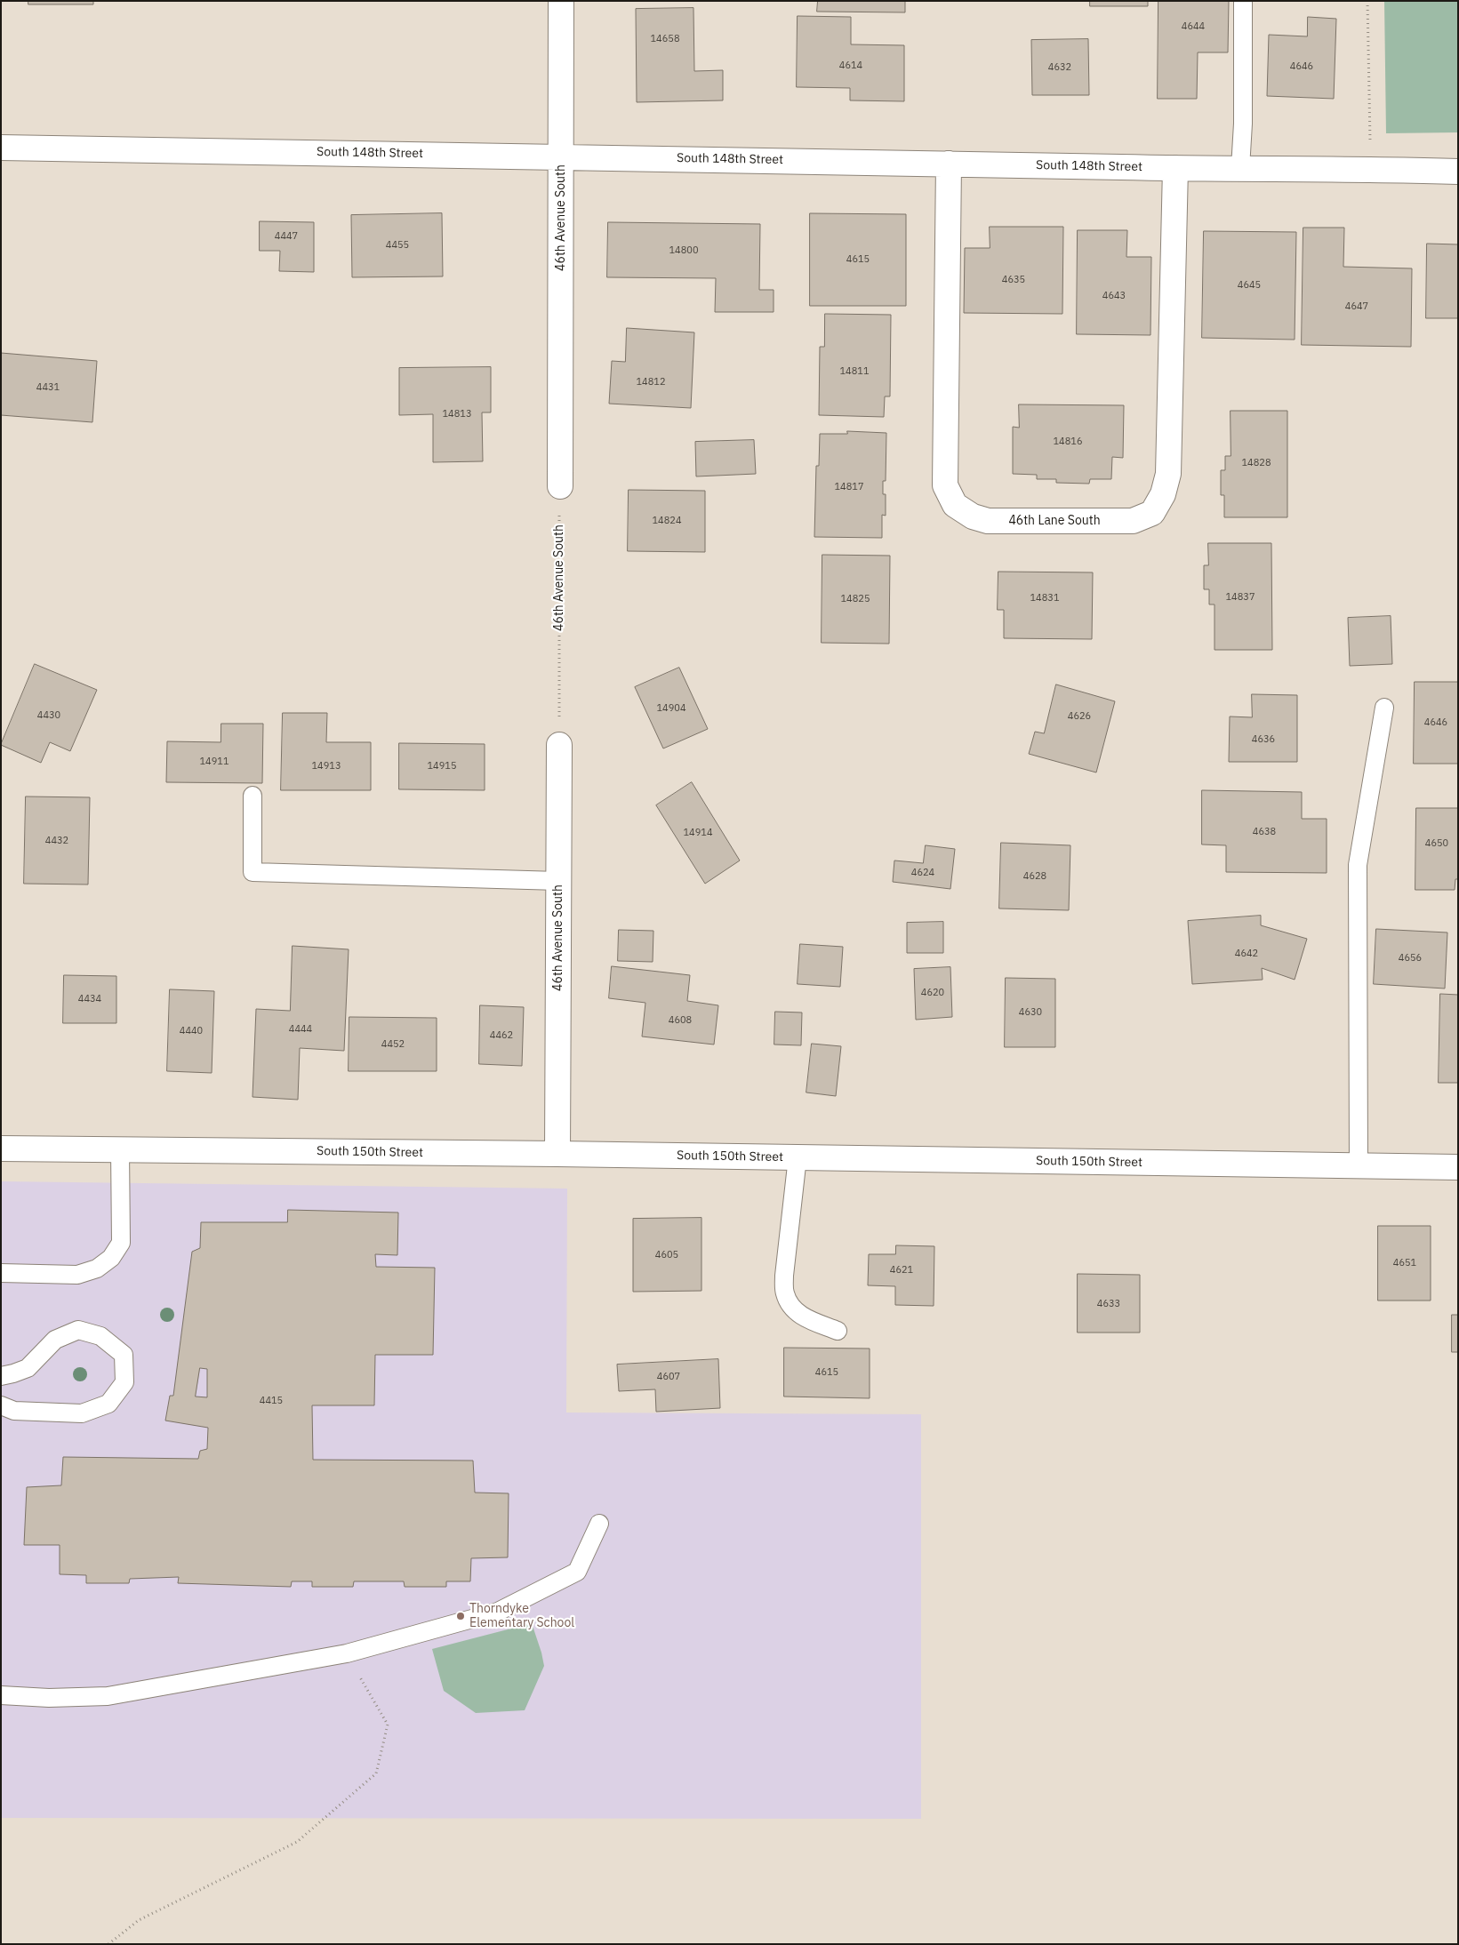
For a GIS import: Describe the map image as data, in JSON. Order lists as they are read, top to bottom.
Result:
{
  "streets": {
    "street": [
      "South 148th Street",
      "46th Avenue South",
      "46th Lane South",
      "South 150th Street"
    ]
  },
  "crossings": [
    ["South 148th Street", "46th Avenue South"],
    ["South 148th Street", "46th Lane South"],
    ["46th Avenue South", "South 150th Street"]
  ],
  "places": ["Thorndyke Elementary School"],
  "house_numbers": [
    "4644",
    "14658",
    "4614",
    "4646",
    "4632",
    "4447",
    "4455",
    "14800",
    "4615",
    "4635",
    "4645",
    "4643",
    "4647",
    "14811",
    "14812",
    "4431",
    "14813",
    "14816",
    "14828",
    "14817",
    "14824",
    "14837",
    "14831",
    "14825",
    "14904",
    "4430",
    "4626",
    "4646",
    "4636",
    "14911",
    "14913",
    "14915",
    "4638",
    "14914",
    "4432",
    "4650",
    "4624",
    "4628",
    "4642",
    "4656",
    "4620",
    "4434",
    "4630",
    "4608",
    "4444",
    "4440",
    "4462",
    "4452",
    "4605",
    "4651",
    "4621",
    "4633",
    "4615",
    "4607",
    "4415"
  ]
}
